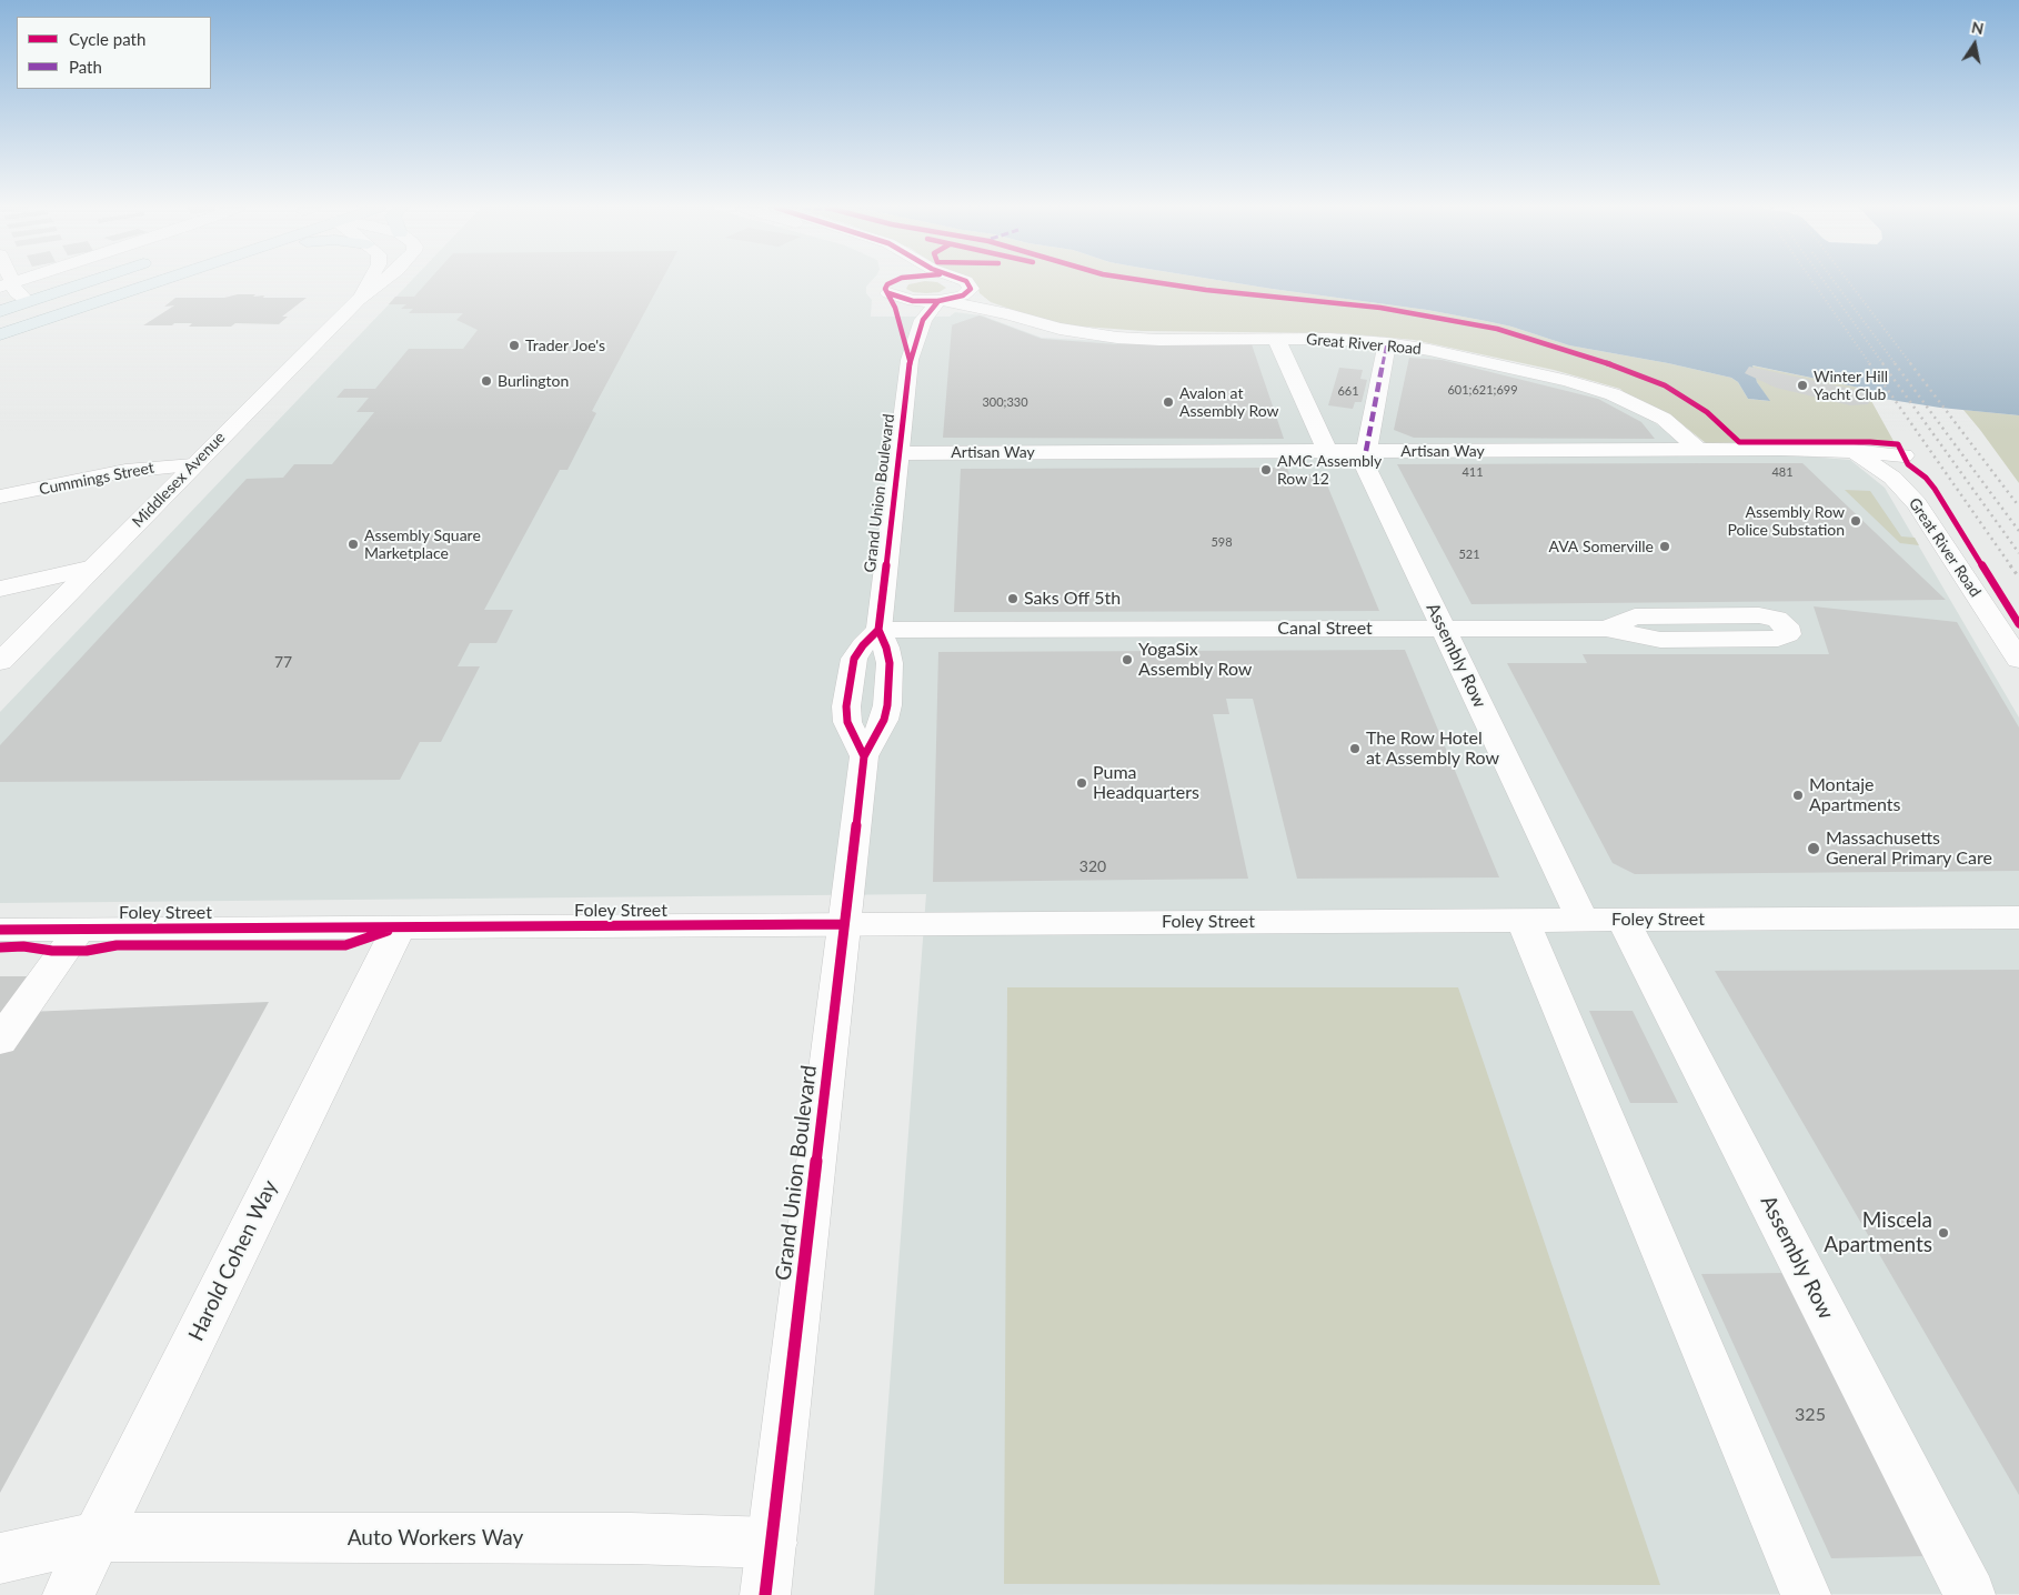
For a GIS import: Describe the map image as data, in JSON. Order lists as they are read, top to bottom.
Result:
{
  "streets": {
    "street": [
      "Great River Road",
      "Artisan Way",
      "Cummings Street",
      "Middlesex Avenue",
      "Grand Union Boulevard",
      "Canal Street",
      "Assembly Row",
      "Foley Street",
      "Harold Cohen Way",
      "Auto Workers Way"
    ]
  },
  "crossings": [
    ["Great River Road", "Artisan Way"],
    ["Great River Road", "Grand Union Boulevard"],
    ["Artisan Way", "Grand Union Boulevard"],
    ["Artisan Way", "Assembly Row"],
    ["Cummings Street", "Middlesex Avenue"],
    ["Grand Union Boulevard", "Canal Street"],
    ["Grand Union Boulevard", "Foley Street"],
    ["Grand Union Boulevard", "Auto Workers Way"],
    ["Canal Street", "Assembly Row"],
    ["Assembly Row", "Foley Street"],
    ["Foley Street", "Harold Cohen Way"],
    ["Harold Cohen Way", "Auto Workers Way"]
  ],
  "places": [
    "Trader Joe's",
    "Burlington",
    "Winter Hill Yacht Club",
    "Avalon at Assembly Row",
    "AMC Assembly Row 12",
    "Assembly Row Police Substation",
    "Assembly Square Marketplace",
    "AVA Somerville",
    "Saks Off 5th",
    "YogaSix Assembly Row",
    "The Row Hotel at Assembly Row",
    "Puma Headquarters",
    "Montaje Apartments",
    "Massachusetts General Primary Care",
    "Miscela Apartments"
  ],
  "house_numbers": [
    "601;621;699",
    "661",
    "300;330",
    "411",
    "481",
    "598",
    "521",
    "77",
    "320",
    "325"
  ],
  "legend": ["Cycle path", "Path"],
  "north": "top"
}
